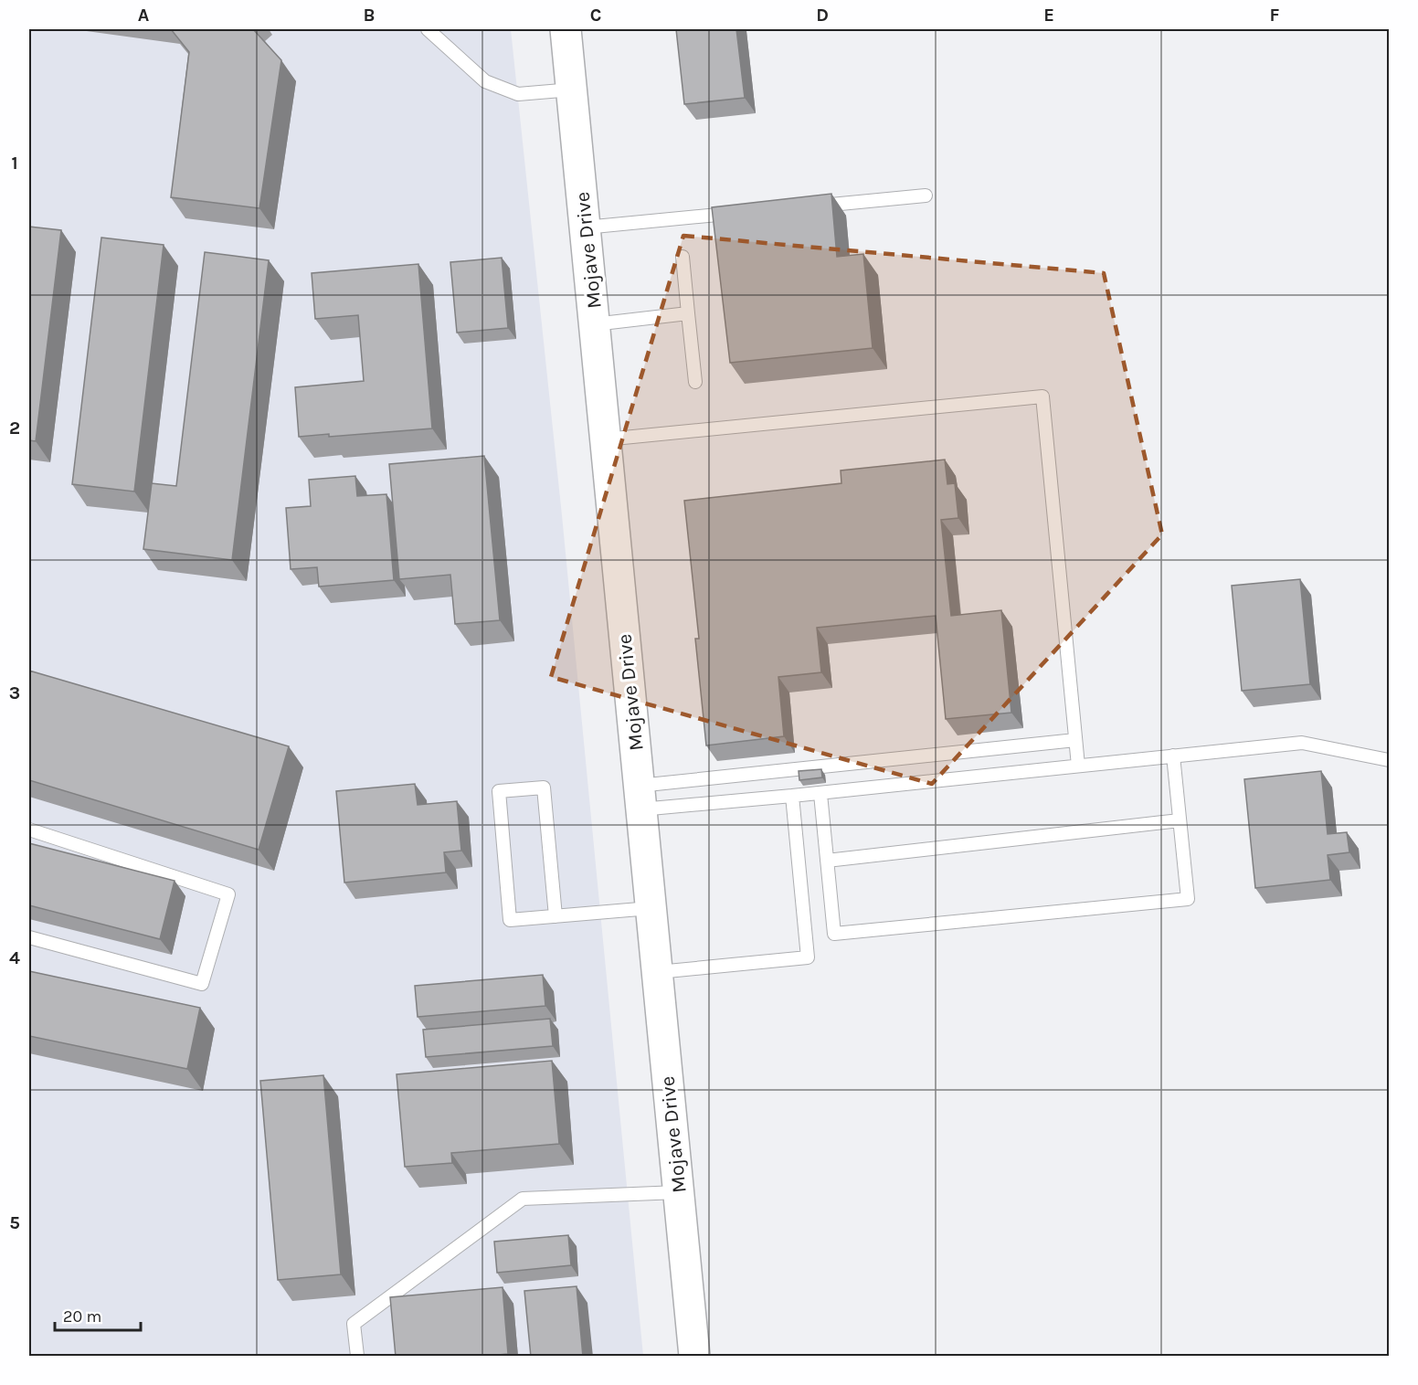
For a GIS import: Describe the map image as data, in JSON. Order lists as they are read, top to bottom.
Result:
{
  "streets": {
    "main road": ["Mojave Drive"]
  },
  "scale_bar": "20 m",
  "grid": {
    "columns": [
      "A",
      "B",
      "C",
      "D",
      "E",
      "F"
    ],
    "rows": [
      "1",
      "2",
      "3",
      "4",
      "5"
    ]
  }
}
